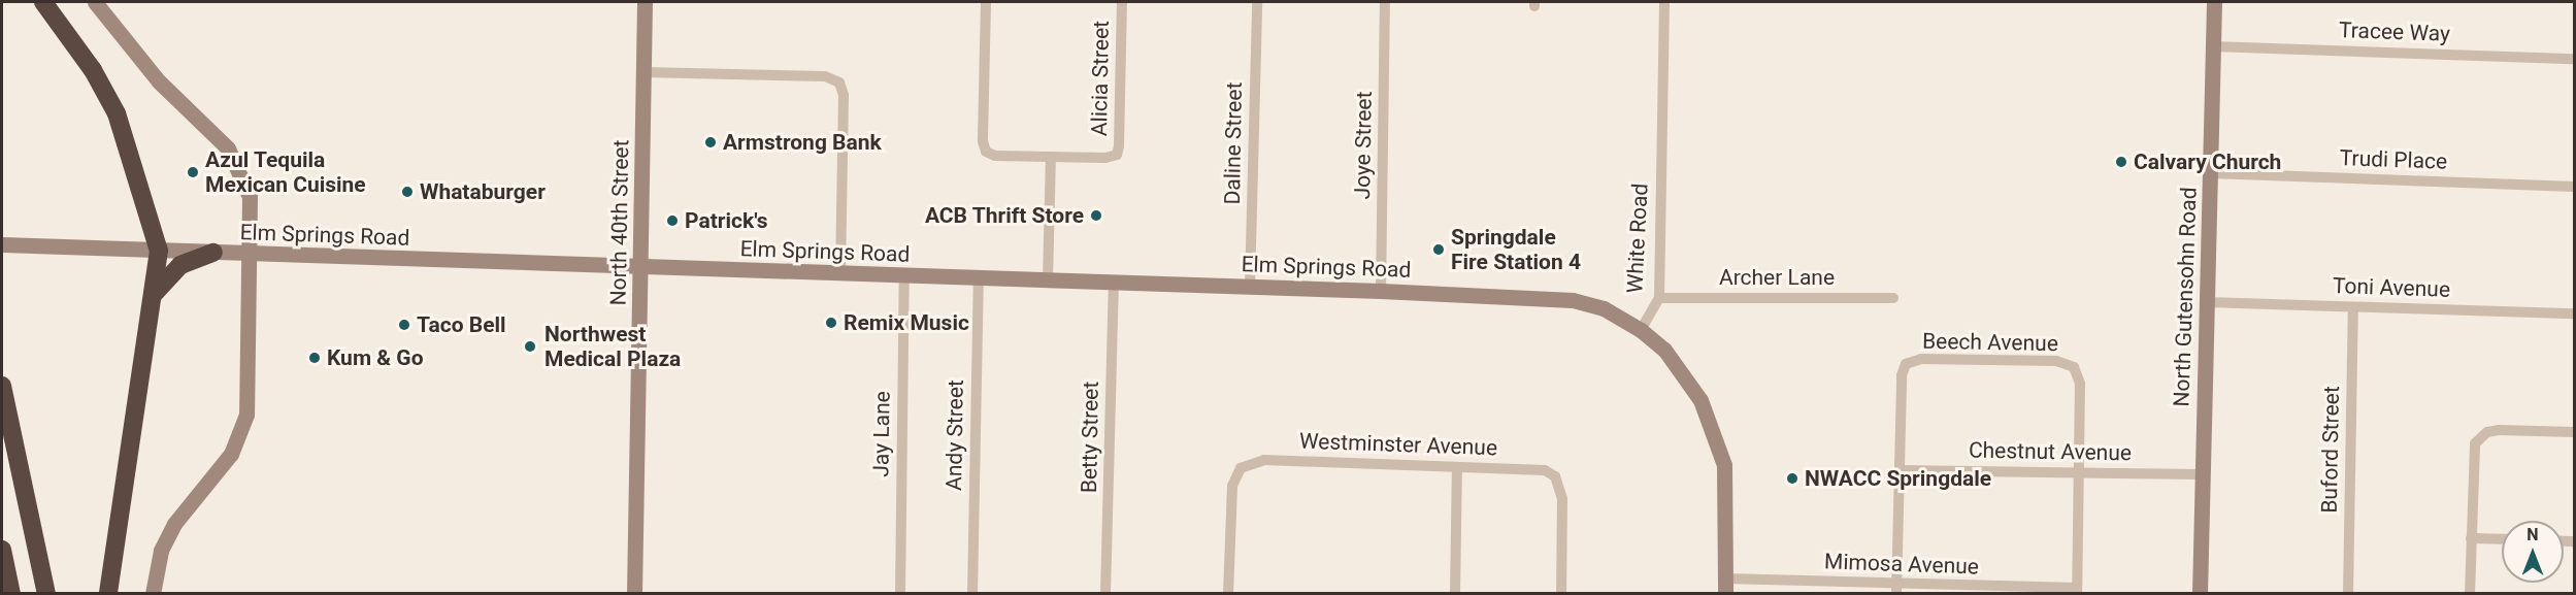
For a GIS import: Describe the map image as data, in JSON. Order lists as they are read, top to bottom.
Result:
{
  "streets": {
    "main road": ["North 40th Street", "Elm Springs Road", "North Gutensohn Road"],
    "street": [
      "Tracee Way",
      "Alicia Street",
      "Daline Street",
      "Joye Street",
      "Trudi Place",
      "White Road",
      "Archer Lane",
      "Toni Avenue",
      "Beech Avenue",
      "Jay Lane",
      "Andy Street",
      "Betty Street",
      "Westminster Avenue",
      "Buford Street",
      "Chestnut Avenue",
      "Mimosa Avenue"
    ]
  },
  "crossings": [
    ["Tracee Way", "North Gutensohn Road"],
    ["Daline Street", "Elm Springs Road"],
    ["Joye Street", "Elm Springs Road"],
    ["Trudi Place", "North Gutensohn Road"],
    ["North 40th Street", "Elm Springs Road"],
    ["Elm Springs Road", "White Road"],
    ["Elm Springs Road", "Jay Lane"],
    ["Elm Springs Road", "Andy Street"],
    ["Elm Springs Road", "Betty Street"],
    ["White Road", "Archer Lane"],
    ["Toni Avenue", "North Gutensohn Road"],
    ["Toni Avenue", "Buford Street"],
    ["North Gutensohn Road", "Chestnut Avenue"],
    ["Beech Avenue", "Chestnut Avenue"]
  ],
  "places": [
    "Armstrong Bank",
    "Calvary Church",
    "Azul Tequila Mexican Cuisine",
    "Whataburger",
    "ACB Thrift Store",
    "Patrick's",
    "Springdale Fire Station 4",
    "Remix Music",
    "Taco Bell",
    "Northwest Medical Plaza",
    "Kum & Go",
    "NWACC Springdale"
  ],
  "north": "top"
}
